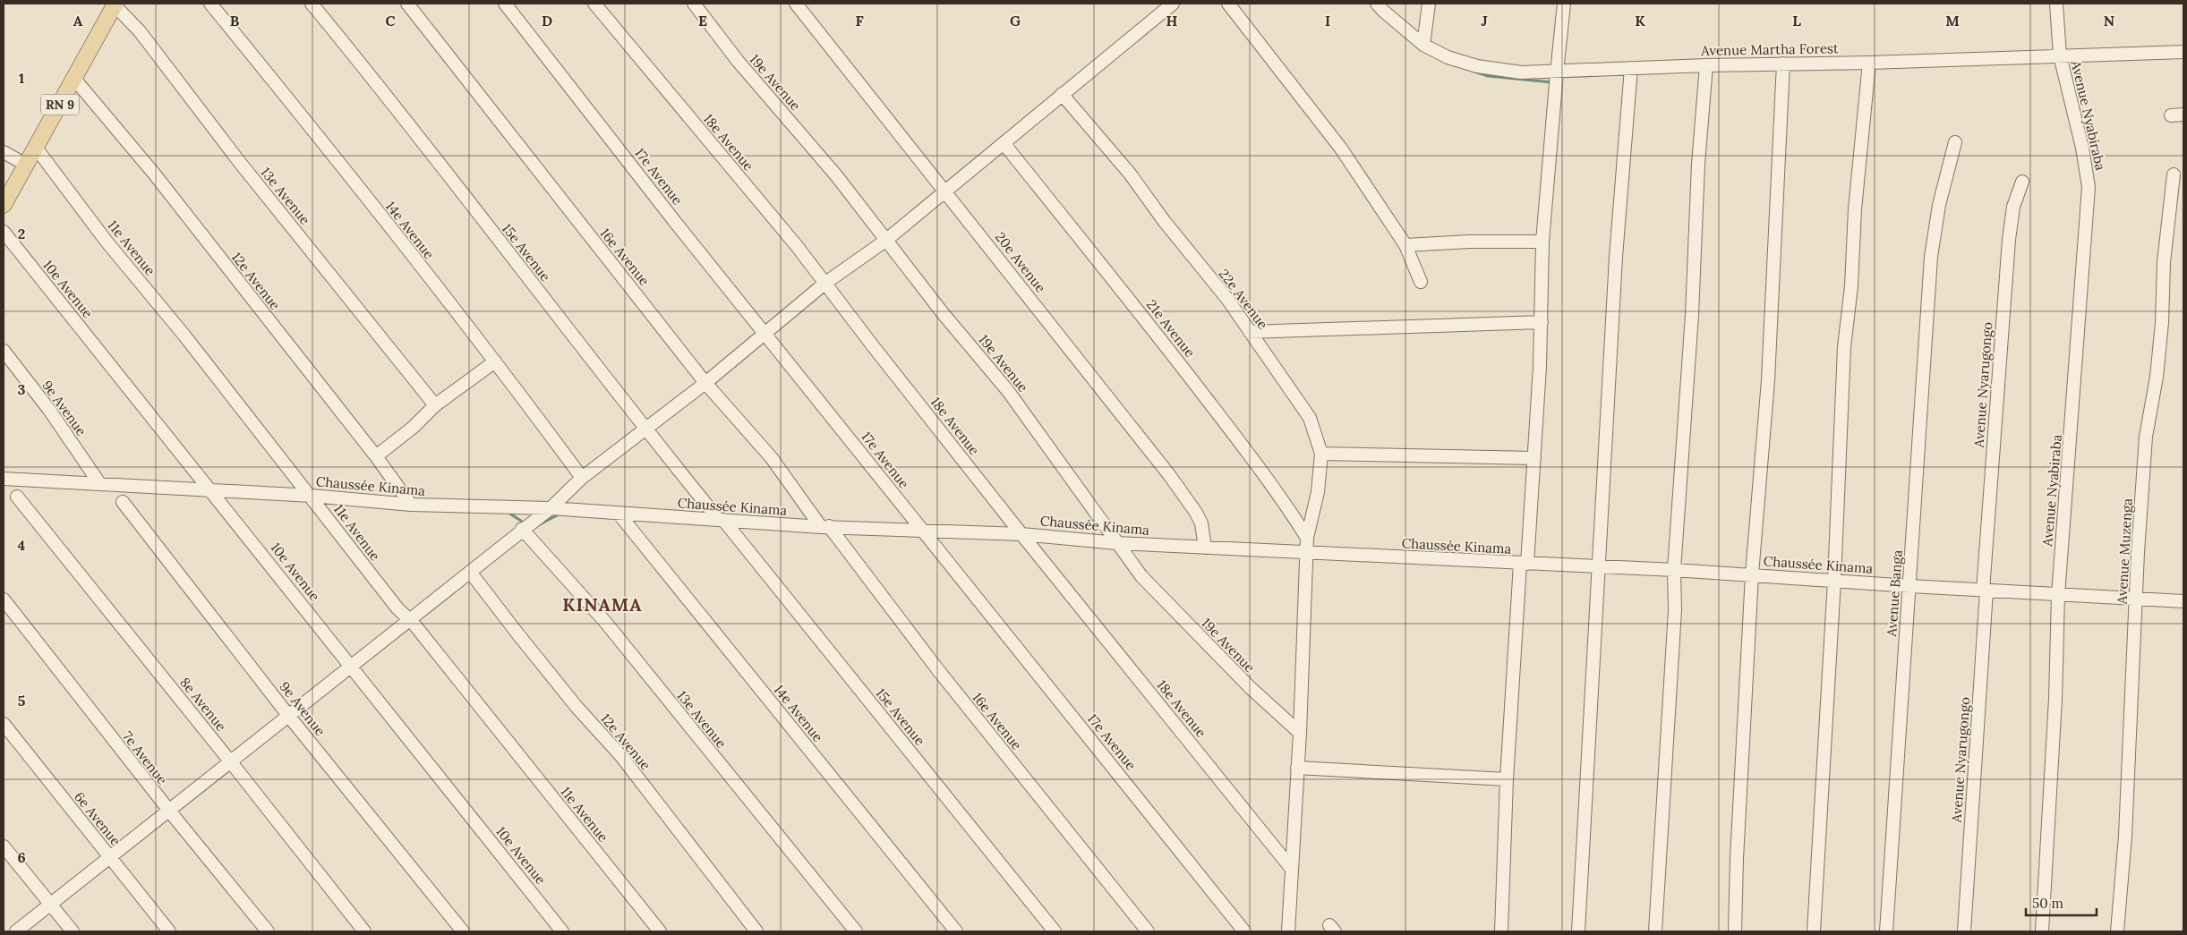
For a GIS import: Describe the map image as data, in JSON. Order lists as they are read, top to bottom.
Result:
{
  "streets": {
    "main road": ["RN 9"],
    "street": [
      "Avenue Martha Forest",
      "19e Avenue",
      "Avenue Nyabiraba",
      "18e Avenue",
      "17e Avenue",
      "13e Avenue",
      "14e Avenue",
      "11e Avenue",
      "15e Avenue",
      "16e Avenue",
      "20e Avenue",
      "12e Avenue",
      "10e Avenue",
      "22e Avenue",
      "21e Avenue",
      "Avenue Nyarugongo",
      "9e Avenue",
      "Chaussée Kinama",
      "Avenue Muzenga",
      "Avenue Banga",
      "8e Avenue",
      "7e Avenue",
      "6e Avenue"
    ]
  },
  "crossings": [
    ["Avenue Martha Forest", "Avenue Nyabiraba"],
    ["19e Avenue", "22e Avenue"],
    ["19e Avenue", "Chaussée Kinama"],
    ["RN 9", "13e Avenue"],
    ["RN 9", "11e Avenue"],
    ["RN 9", "12e Avenue"],
    ["Avenue Nyabiraba", "Chaussée Kinama"],
    ["18e Avenue", "22e Avenue"],
    ["18e Avenue", "Chaussée Kinama"],
    ["17e Avenue", "Chaussée Kinama"],
    ["14e Avenue", "Chaussée Kinama"],
    ["11e Avenue", "Chaussée Kinama"],
    ["15e Avenue", "Chaussée Kinama"],
    ["16e Avenue", "Chaussée Kinama"],
    ["20e Avenue", "Chaussée Kinama"],
    ["12e Avenue", "Chaussée Kinama"],
    ["10e Avenue", "Chaussée Kinama"],
    ["22e Avenue", "21e Avenue"],
    ["22e Avenue", "Chaussée Kinama"],
    ["Avenue Nyarugongo", "Chaussée Kinama"],
    ["9e Avenue", "Chaussée Kinama"],
    ["Chaussée Kinama", "Avenue Muzenga"],
    ["Chaussée Kinama", "Avenue Banga"]
  ],
  "districts": ["KINAMA"],
  "scale_bar": "50 m",
  "grid": {
    "columns": [
      "A",
      "B",
      "C",
      "D",
      "E",
      "F",
      "G",
      "H",
      "I",
      "J",
      "K",
      "L",
      "M",
      "N"
    ],
    "rows": [
      "1",
      "2",
      "3",
      "4",
      "5",
      "6"
    ]
  }
}
